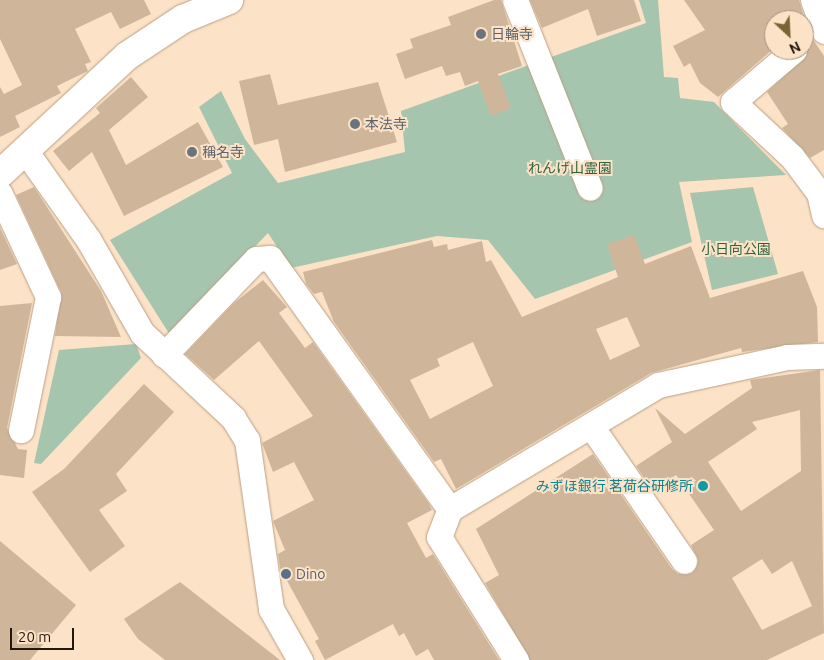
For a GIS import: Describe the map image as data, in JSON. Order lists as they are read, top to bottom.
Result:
{
  "parks": ["れんげ山霊園", "小日向公園"],
  "places": [
    "日輪寺",
    "本法寺",
    "稱名寺",
    "みずほ銀行 茗荷谷研修所",
    "Dino"
  ],
  "scale_bar": "20 m",
  "north": "bottom right"
}
